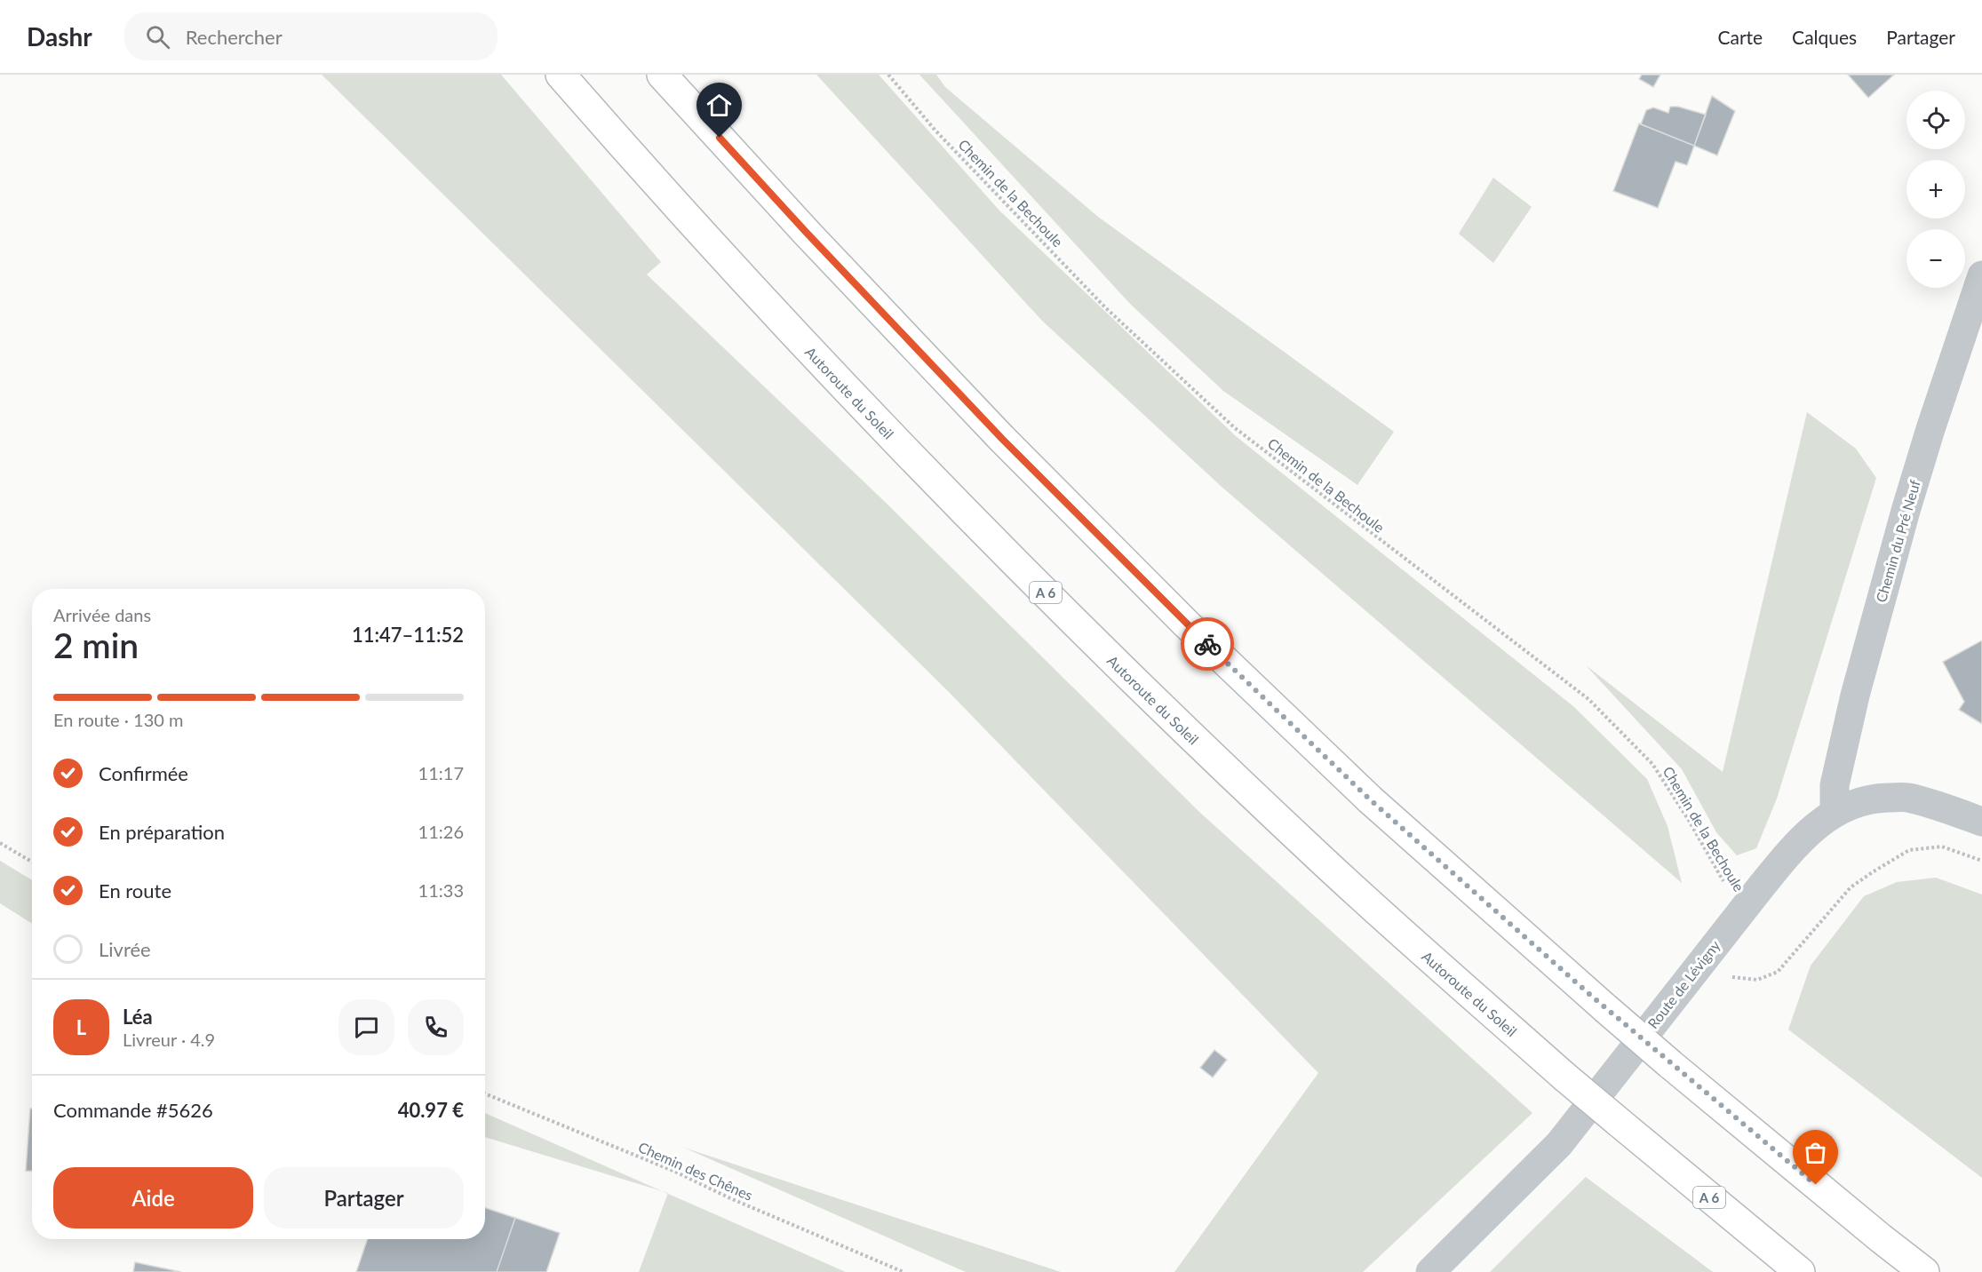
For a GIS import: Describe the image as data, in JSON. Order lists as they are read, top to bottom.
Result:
{
  "streets": {
    "highway": ["Autoroute du Soleil", "A 6"],
    "street": ["Chemin du Pré Neuf", "Route de Lévigny"],
    "path": ["Chemin de la Bechoule", "Chemin des Chênes"]
  },
  "crossings": [
    ["Chemin de la Bechoule", "Route de Lévigny"],
    ["Chemin du Pré Neuf", "Route de Lévigny"]
  ],
  "page": {
    "header": "Dashr",
    "search": "Rechercher",
    "nav": ["Carte", "Calques", "Partager"],
    "map_buttons": ["+", "−"],
    "heading": ["2 min", "Arrivée dans", "11:47–11:52"],
    "panel": [
      "Léa",
      "Livreur · 4.9",
      "Commande #5626",
      "40.97 €"
    ],
    "bar": "En route · 130 m",
    "list": [
      ["Confirmée", "11:17"],
      ["En préparation", "11:26"],
      ["En route", "11:33"],
      "Livrée"
    ],
    "round": "L",
    "buttons": ["Aide", "Partager"]
  }
}
